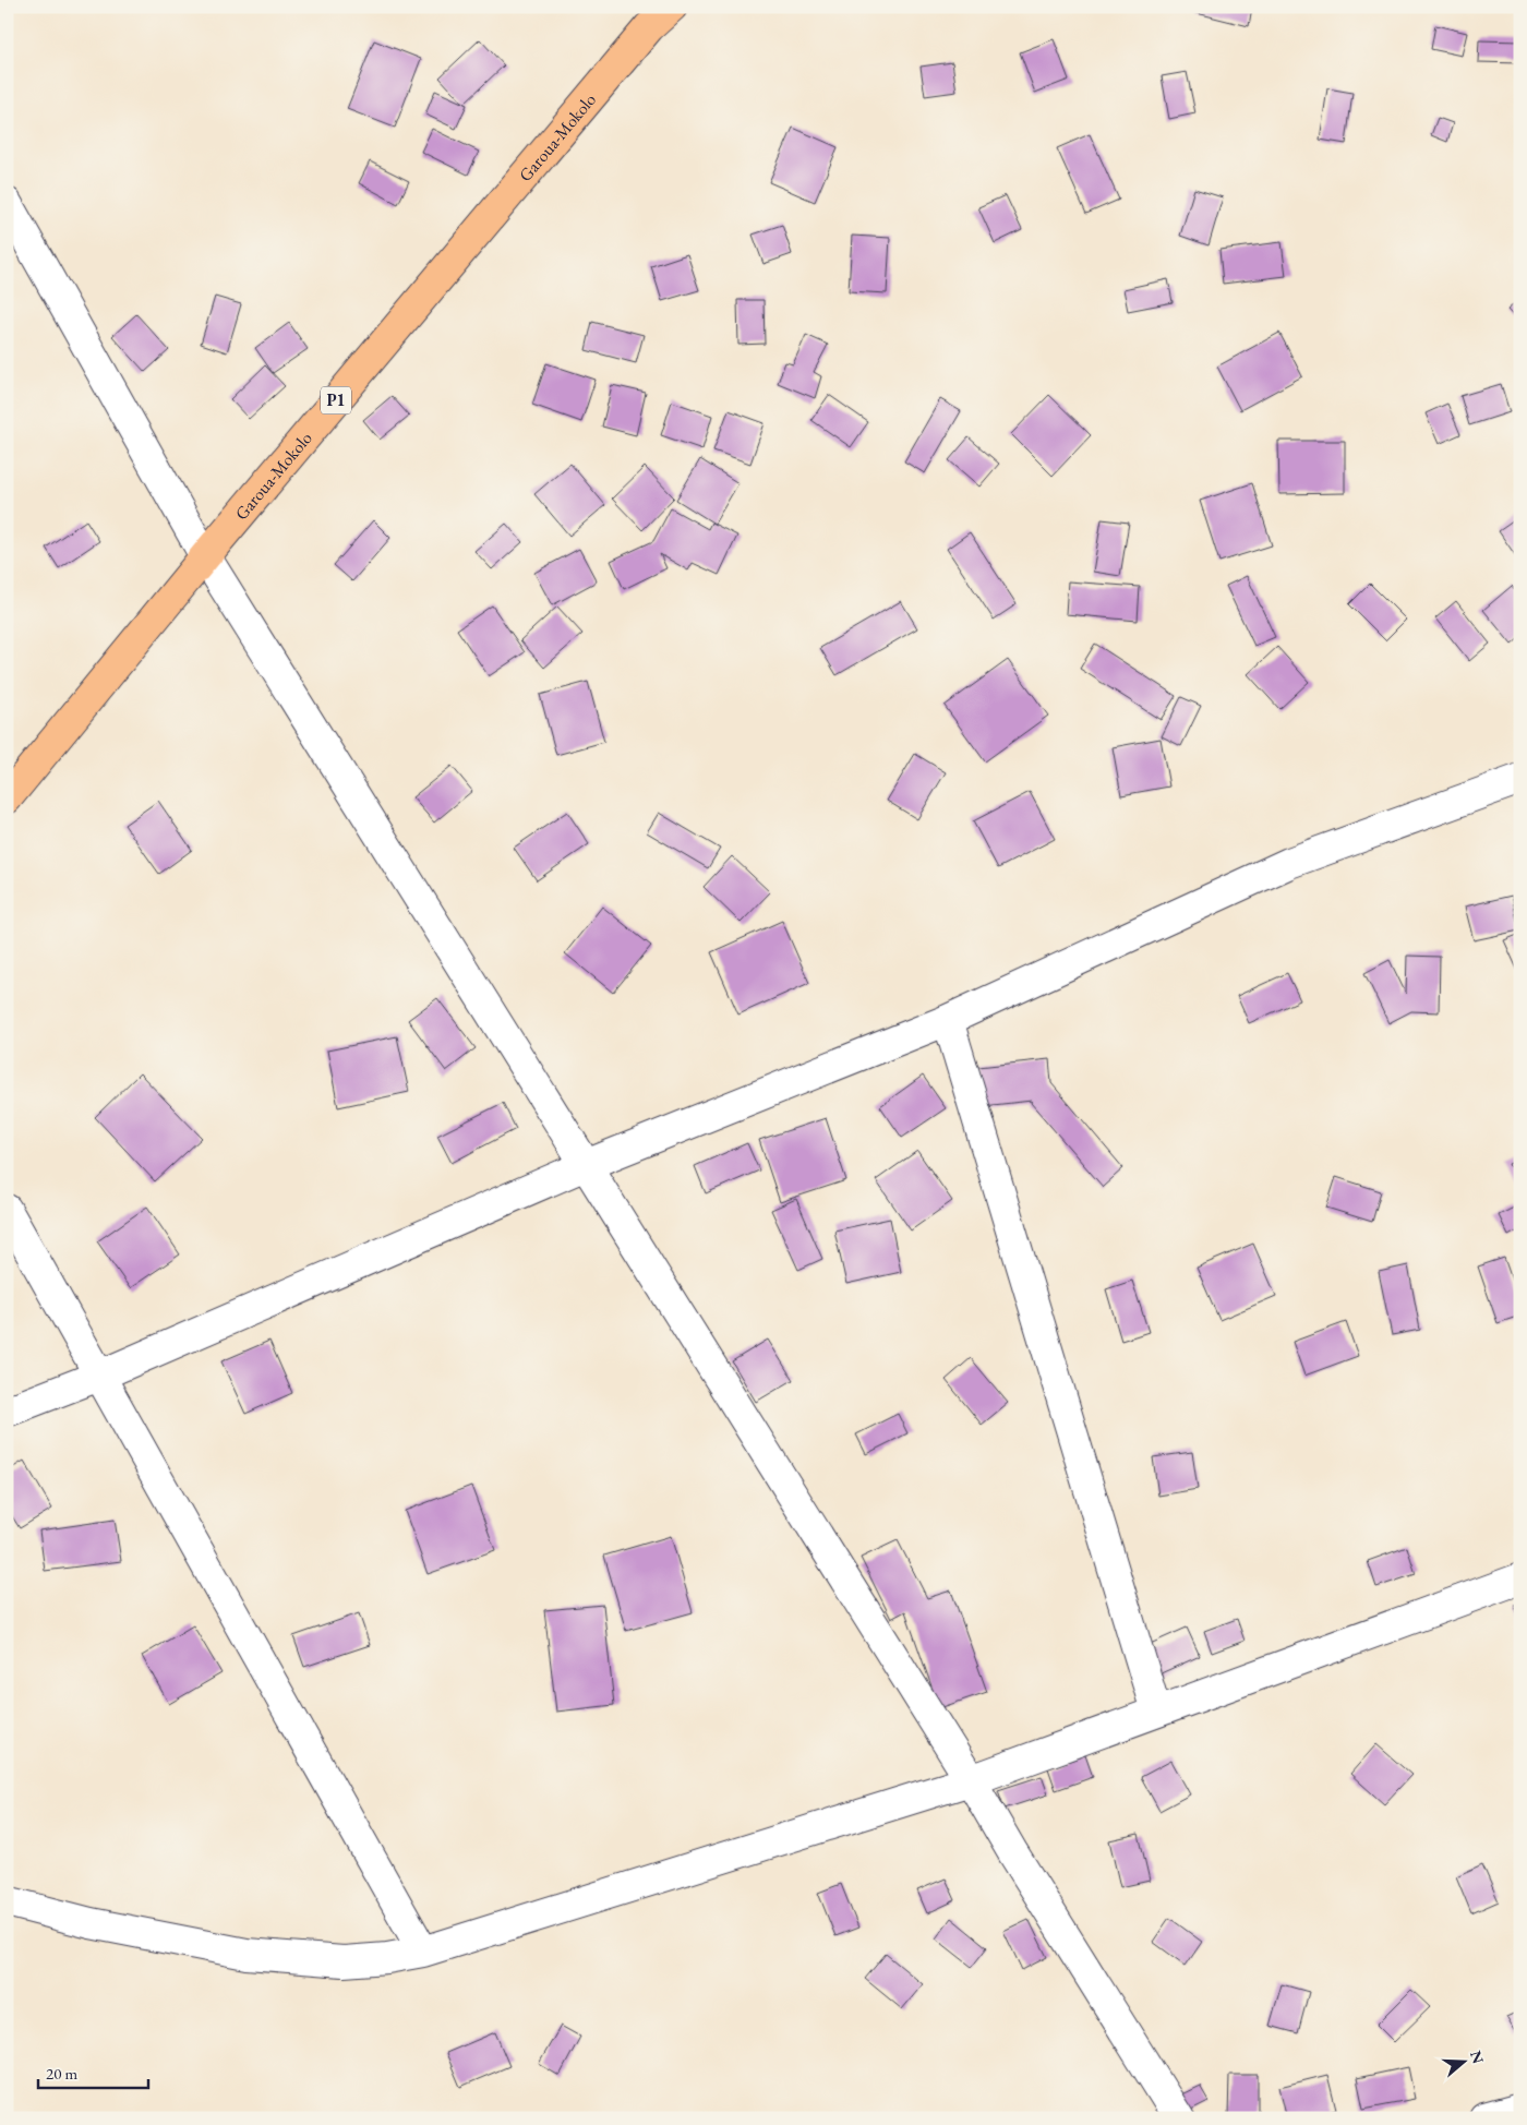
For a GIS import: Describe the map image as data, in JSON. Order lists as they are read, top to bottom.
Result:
{
  "streets": {
    "main road": ["Garoua-Mokolo", "P1"]
  },
  "scale_bar": "20 m",
  "north": "right"
}
